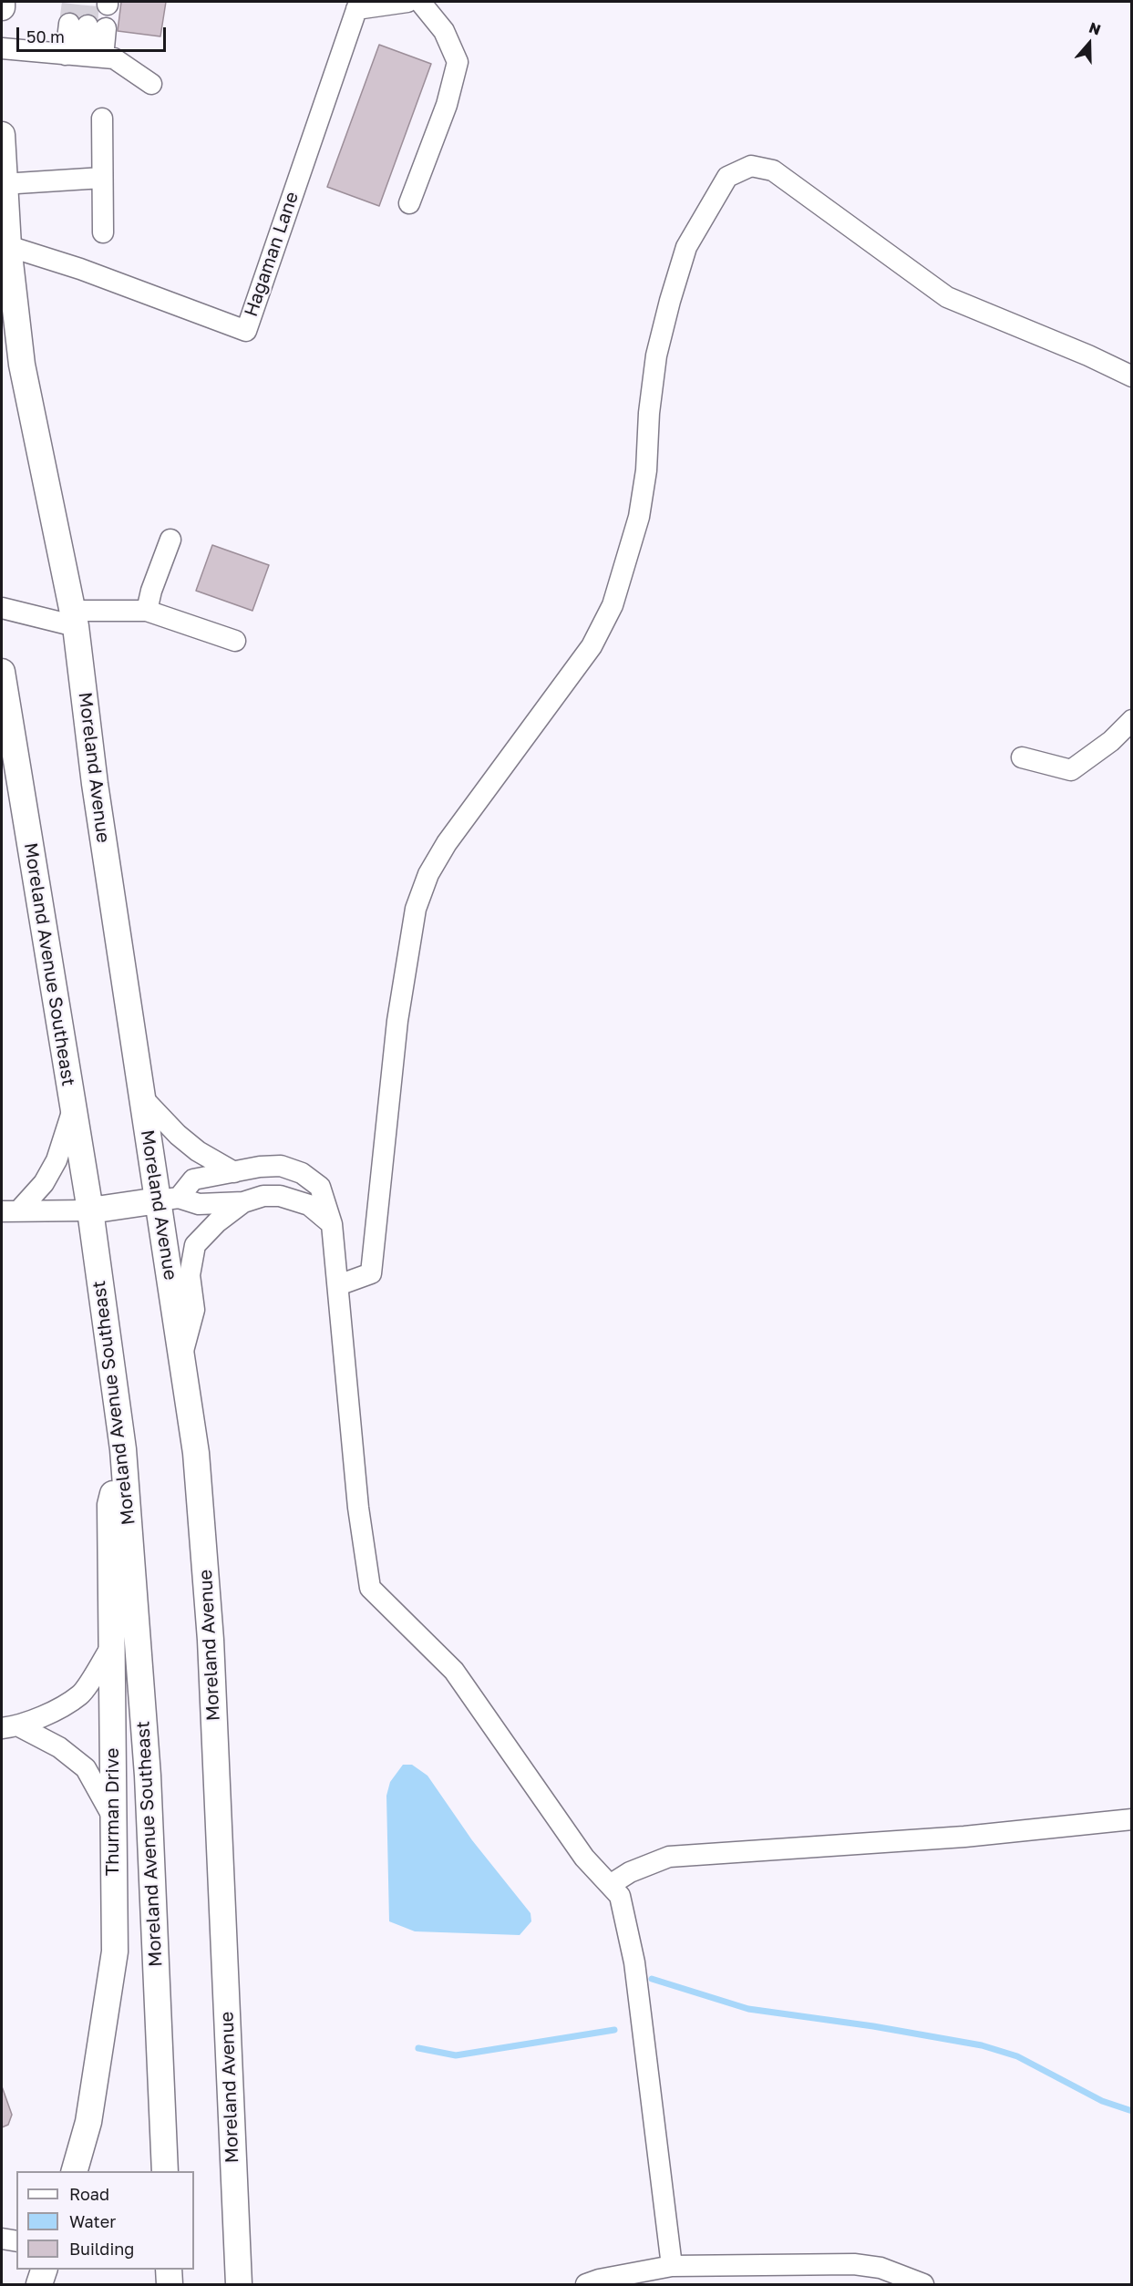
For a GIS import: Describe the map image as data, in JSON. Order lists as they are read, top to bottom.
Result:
{
  "streets": {
    "main road": ["Moreland Avenue", "Moreland Avenue Southeast", "Thurman Drive"],
    "street": ["Hagaman Lane"]
  },
  "crossings": [
    ["Hagaman Lane", "Moreland Avenue"],
    ["Moreland Avenue Southeast", "Thurman Drive"]
  ],
  "legend": ["Road", "Water", "Building"],
  "scale_bar": "50 m",
  "north": "top"
}
